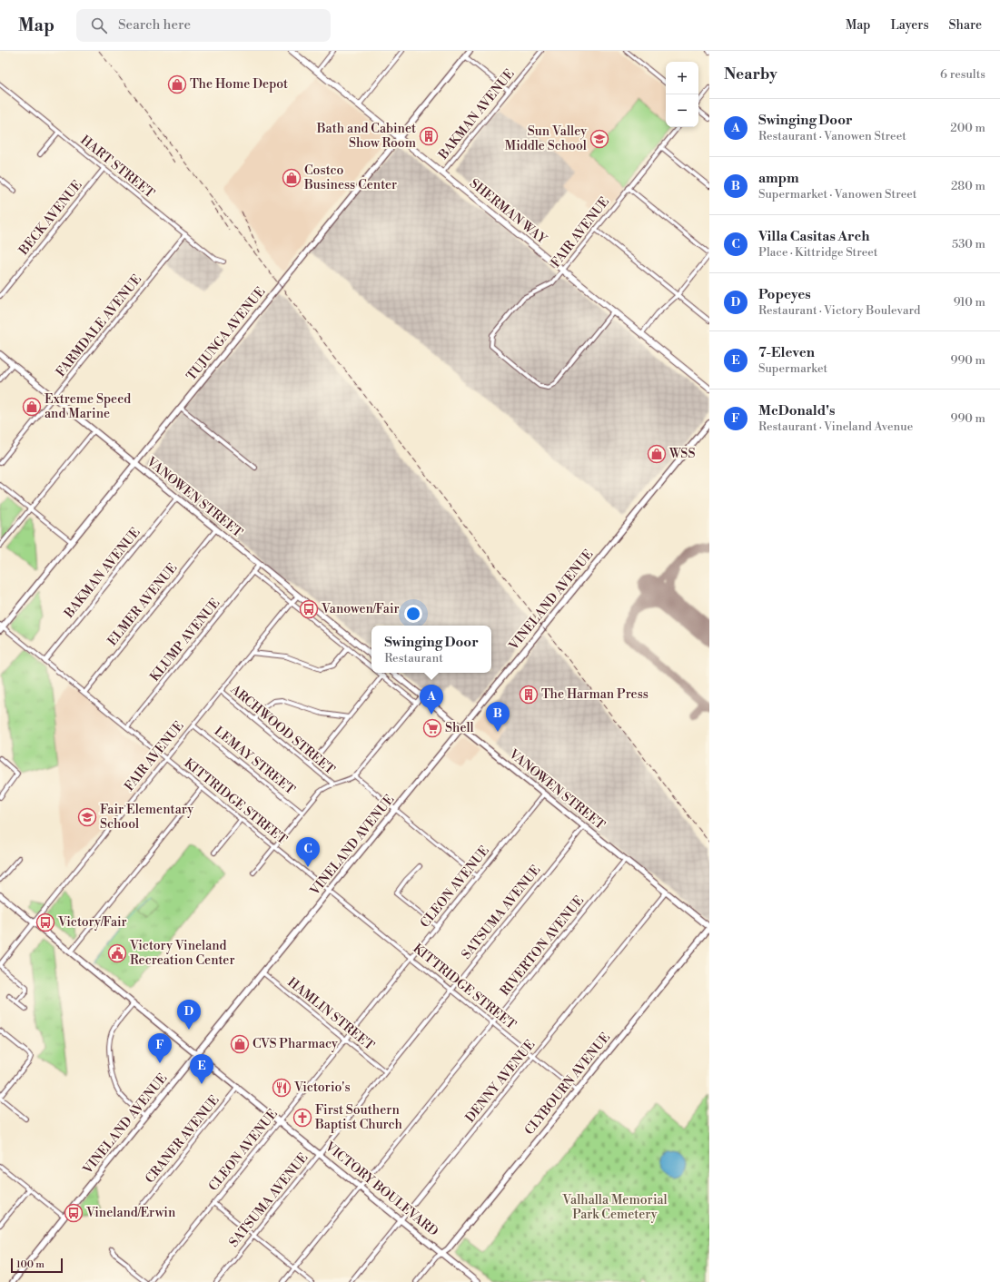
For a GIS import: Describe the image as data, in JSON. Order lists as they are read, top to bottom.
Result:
{
  "streets": {
    "main road": [
      "SHERMAN WAY",
      "TUJUNGA AVENUE",
      "VANOWEN STREET",
      "VINELAND AVENUE",
      "CLYBOURN AVENUE",
      "VICTORY BOULEVARD"
    ],
    "street": [
      "BAKMAN AVENUE",
      "HART STREET",
      "BECK AVENUE",
      "FAIR AVENUE",
      "FARMDALE AVENUE",
      "ELMER AVENUE",
      "KLUMP AVENUE",
      "ARCHWOOD STREET",
      "LEMAY STREET",
      "KITTRIDGE STREET",
      "CLEON AVENUE",
      "SATSUMA AVENUE",
      "RIVERTON AVENUE",
      "HAMLIN STREET",
      "DENNY AVENUE",
      "CRANER AVENUE"
    ]
  },
  "crossings": [
    ["BAKMAN AVENUE", "SHERMAN WAY"],
    ["BAKMAN AVENUE", "VANOWEN STREET"],
    ["BAKMAN AVENUE", "KITTRIDGE STREET"],
    ["HART STREET", "BECK AVENUE"],
    ["HART STREET", "FARMDALE AVENUE"],
    ["SHERMAN WAY", "FAIR AVENUE"],
    ["SHERMAN WAY", "TUJUNGA AVENUE"],
    ["FAIR AVENUE", "VANOWEN STREET"],
    ["FAIR AVENUE", "ARCHWOOD STREET"],
    ["FAIR AVENUE", "LEMAY STREET"],
    ["FAIR AVENUE", "KITTRIDGE STREET"],
    ["FAIR AVENUE", "VICTORY BOULEVARD"],
    ["FARMDALE AVENUE", "VANOWEN STREET"],
    ["TUJUNGA AVENUE", "VANOWEN STREET"],
    ["TUJUNGA AVENUE", "KITTRIDGE STREET"],
    ["VANOWEN STREET", "VINELAND AVENUE"],
    ["VANOWEN STREET", "ELMER AVENUE"],
    ["VANOWEN STREET", "KLUMP AVENUE"],
    ["VANOWEN STREET", "CLEON AVENUE"],
    ["VANOWEN STREET", "SATSUMA AVENUE"],
    ["VANOWEN STREET", "RIVERTON AVENUE"],
    ["VANOWEN STREET", "DENNY AVENUE"],
    ["VANOWEN STREET", "CLYBOURN AVENUE"],
    ["VINELAND AVENUE", "KITTRIDGE STREET"],
    ["VINELAND AVENUE", "HAMLIN STREET"],
    ["VINELAND AVENUE", "VICTORY BOULEVARD"],
    ["ELMER AVENUE", "KITTRIDGE STREET"],
    ["KLUMP AVENUE", "KITTRIDGE STREET"],
    ["KITTRIDGE STREET", "CLEON AVENUE"],
    ["KITTRIDGE STREET", "SATSUMA AVENUE"],
    ["KITTRIDGE STREET", "RIVERTON AVENUE"],
    ["KITTRIDGE STREET", "DENNY AVENUE"],
    ["KITTRIDGE STREET", "CLYBOURN AVENUE"],
    ["CLEON AVENUE", "HAMLIN STREET"],
    ["CLEON AVENUE", "VICTORY BOULEVARD"],
    ["SATSUMA AVENUE", "HAMLIN STREET"],
    ["SATSUMA AVENUE", "VICTORY BOULEVARD"],
    ["RIVERTON AVENUE", "VICTORY BOULEVARD"],
    ["DENNY AVENUE", "VICTORY BOULEVARD"],
    ["CLYBOURN AVENUE", "VICTORY BOULEVARD"],
    ["CRANER AVENUE", "VICTORY BOULEVARD"]
  ],
  "parks": ["Valhalla Memorial Park Cemetery"],
  "places": {
    "shop": [
      "The Home Depot",
      "Costco Business Center",
      "Extreme Speed and Marine",
      "WSS",
      "CVS Pharmacy"
    ],
    "building": ["Bath and Cabinet Show Room", "The Harman Press"],
    "school or university": ["Sun Valley Middle School", "Fair Elementary School"],
    "bus stop": ["Vanowen/Fair", "Victory/Fair", "Vineland/Erwin"],
    "supermarket": ["Shell"],
    "public building": ["Victory Vineland Recreation Center"],
    "restaurant": ["Victorio's"],
    "church": ["First Southern Baptist Church"]
  },
  "scale_bar": "100 m",
  "page": {
    "header": "Map",
    "search": "Search here",
    "nav": ["Map", "Layers", "Share"],
    "heading": ["Nearby", "6 results"],
    "map_buttons": ["+", "−"],
    "list": [
      {
        "mark": "A",
        "name": "Swinging Door",
        "note": "Restaurant · Vanowen Street",
        "value": "200 m"
      },
      {
        "mark": "B",
        "name": "ampm",
        "note": "Supermarket · Vanowen Street",
        "value": "280 m"
      },
      {
        "mark": "C",
        "name": "Villa Casitas Arch",
        "note": "Place · Kittridge Street",
        "value": "530 m"
      },
      {
        "mark": "D",
        "name": "Popeyes",
        "note": "Restaurant · Victory Boulevard",
        "value": "910 m"
      },
      {
        "mark": "E",
        "name": "7-Eleven",
        "note": "Supermarket",
        "value": "990 m"
      },
      {
        "mark": "F",
        "name": "McDonald's",
        "note": "Restaurant · Vineland Avenue",
        "value": "990 m"
      }
    ],
    "popup": ["Swinging Door", "Restaurant"],
    "pins": [
      "A",
      "B",
      "C",
      "D",
      "F",
      "E"
    ],
    "scale": "100 m"
  }
}
